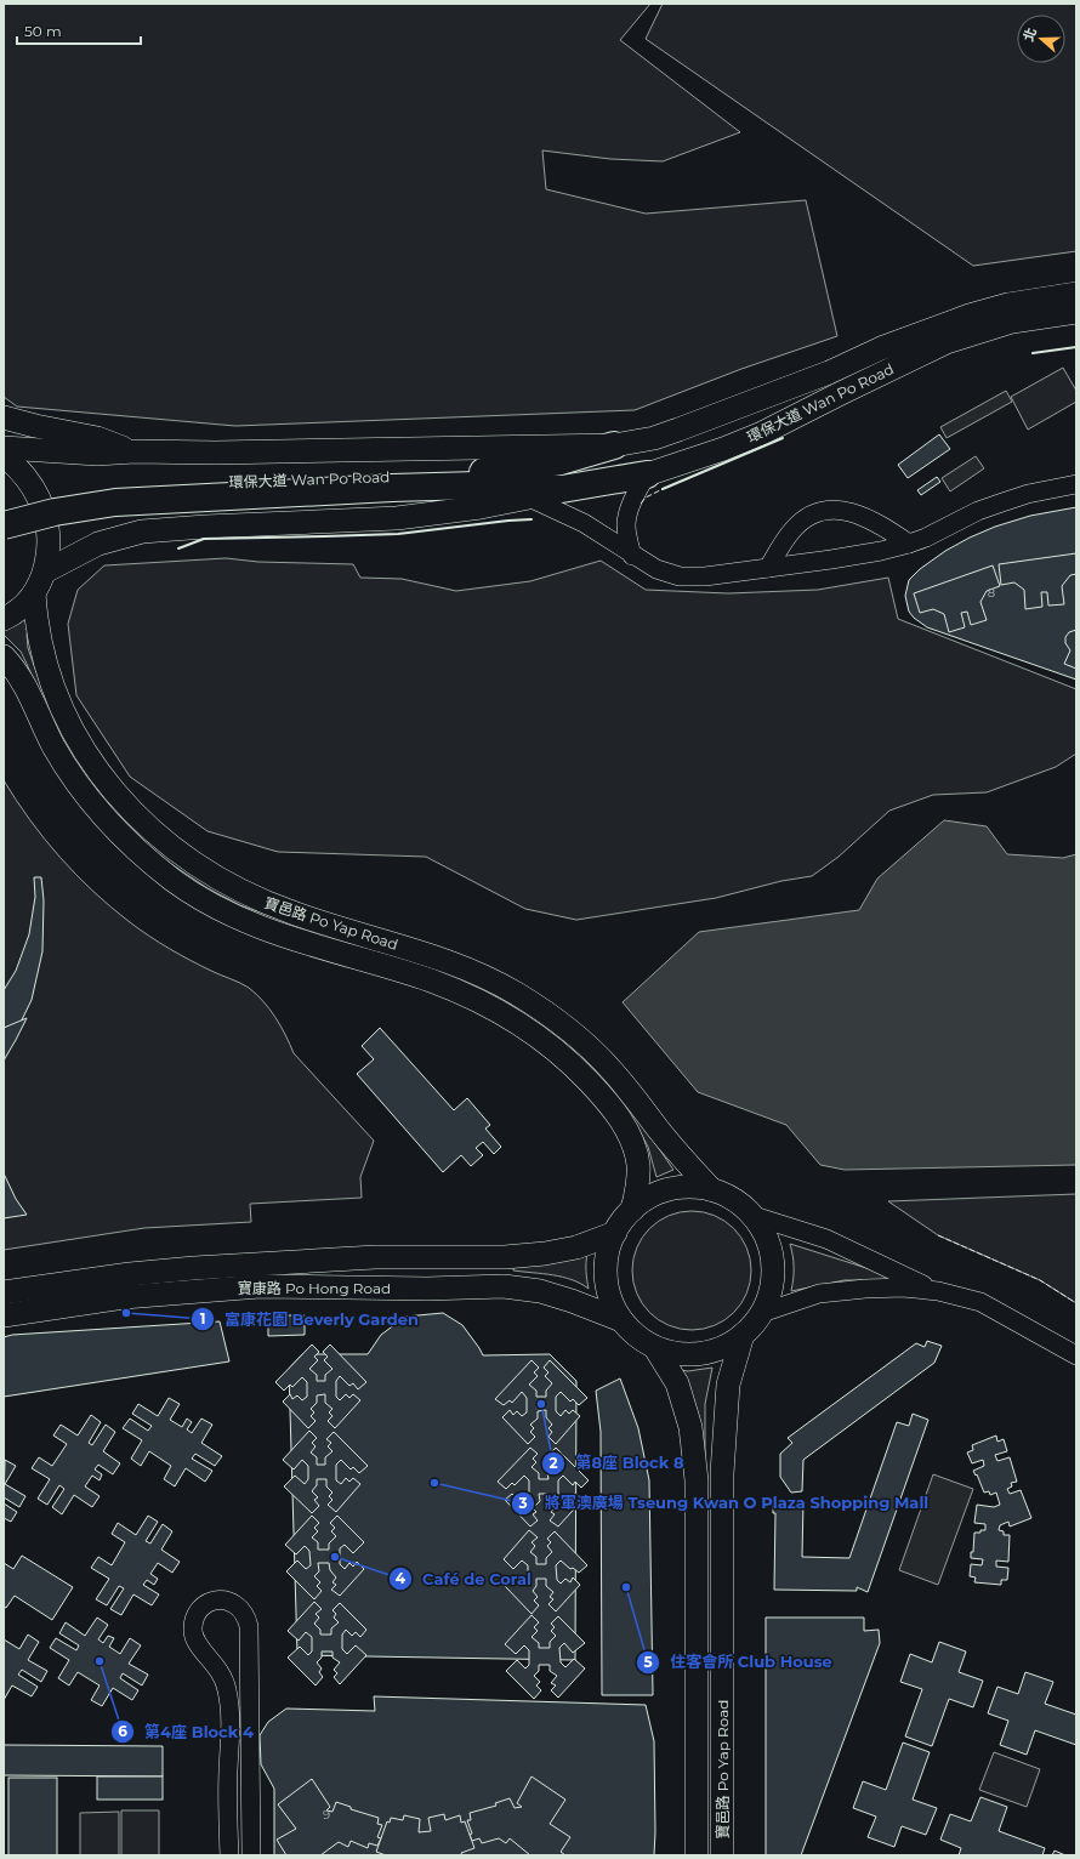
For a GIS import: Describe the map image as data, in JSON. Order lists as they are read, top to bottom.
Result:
{
  "streets": {
    "highway": ["環保大道 Wan Po Road"],
    "main road": ["寶邑路 Po Yap Road", "寶康路 Po Hong Road"]
  },
  "crossings": [
    ["寶邑路 Po Yap Road", "寶康路 Po Hong Road"]
  ],
  "places": [
    "富康花園 Beverly Garden",
    "第8座 Block 8",
    "將軍澳廣場 Tseung Kwan O Plaza Shopping Mall",
    "Café de Coral",
    "住客會所 Club House",
    "第4座 Block 4"
  ],
  "house_numbers": ["8", "9"],
  "scale_bar": "50 m",
  "north": "left"
}
